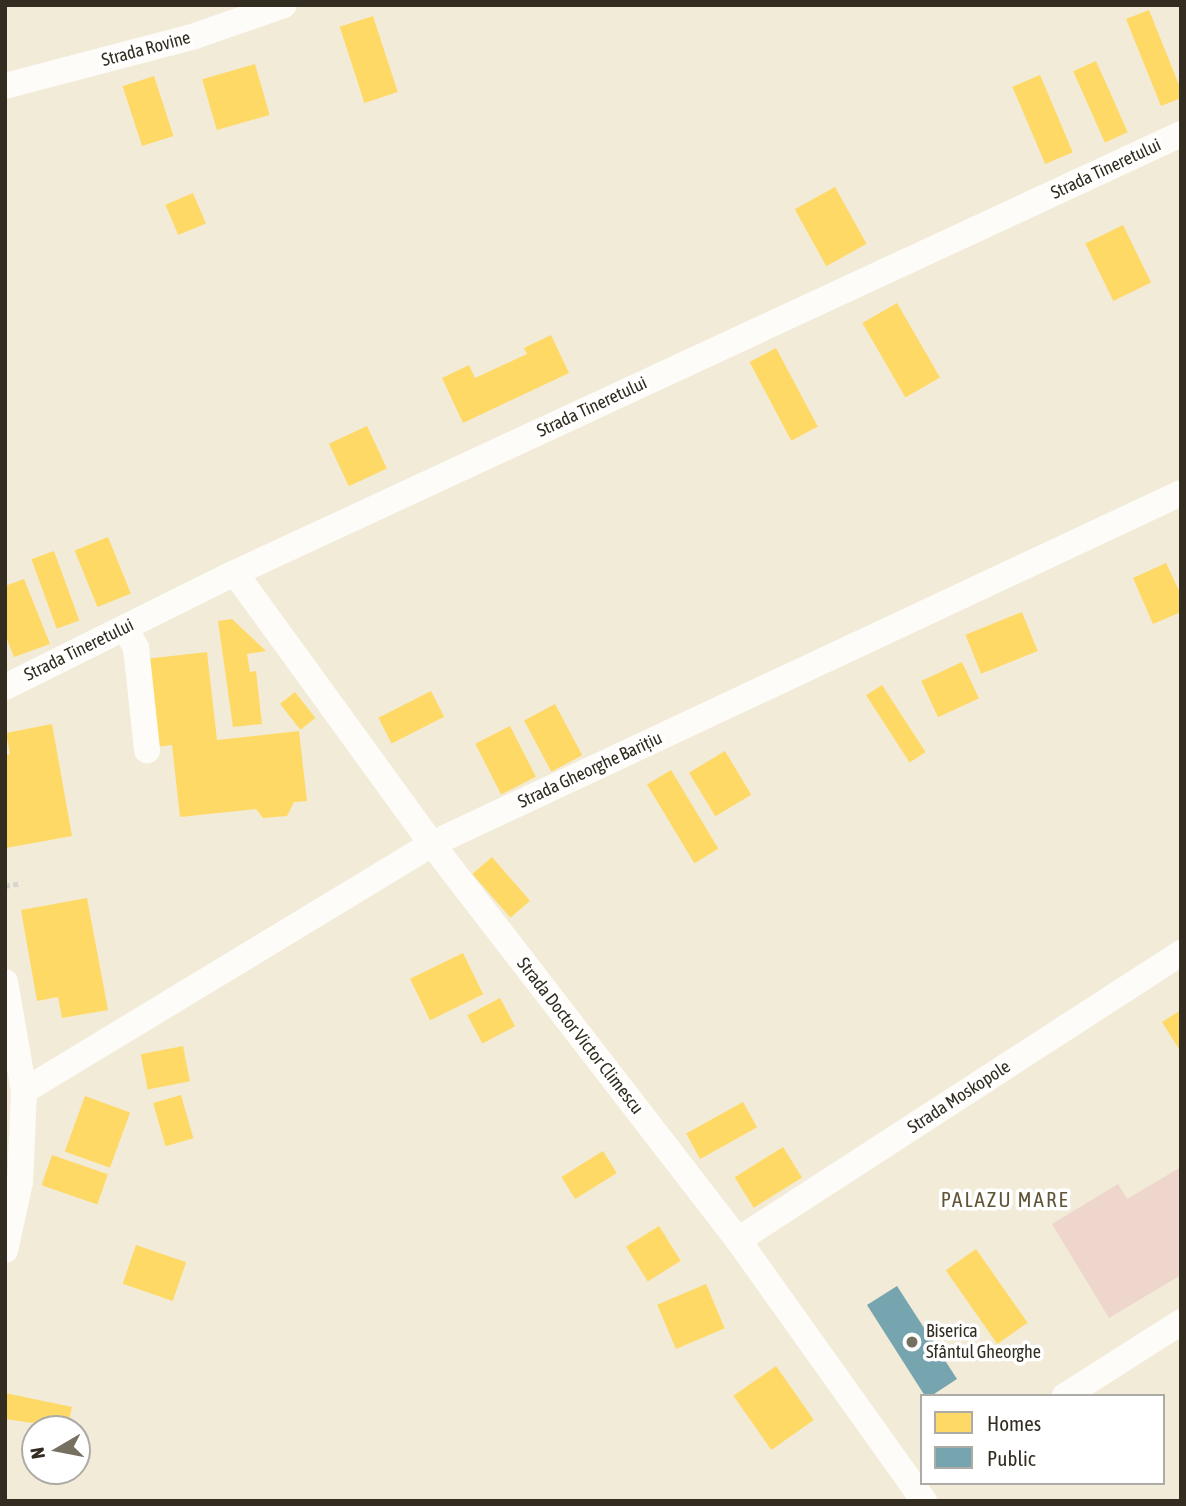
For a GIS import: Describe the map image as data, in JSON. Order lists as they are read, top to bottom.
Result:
{
  "streets": {
    "street": [
      "Strada Rovine",
      "Strada Tineretului",
      "Strada Gheorghe Barițiu",
      "Strada Doctor Victor Climescu",
      "Strada Moskopole"
    ]
  },
  "crossings": [
    ["Strada Tineretului", "Strada Doctor Victor Climescu"],
    ["Strada Gheorghe Barițiu", "Strada Doctor Victor Climescu"],
    ["Strada Doctor Victor Climescu", "Strada Moskopole"]
  ],
  "districts": ["PALAZU MARE"],
  "places": ["Biserica Sfântul Gheorghe"],
  "legend": ["Homes", "Public"],
  "north": "left"
}
